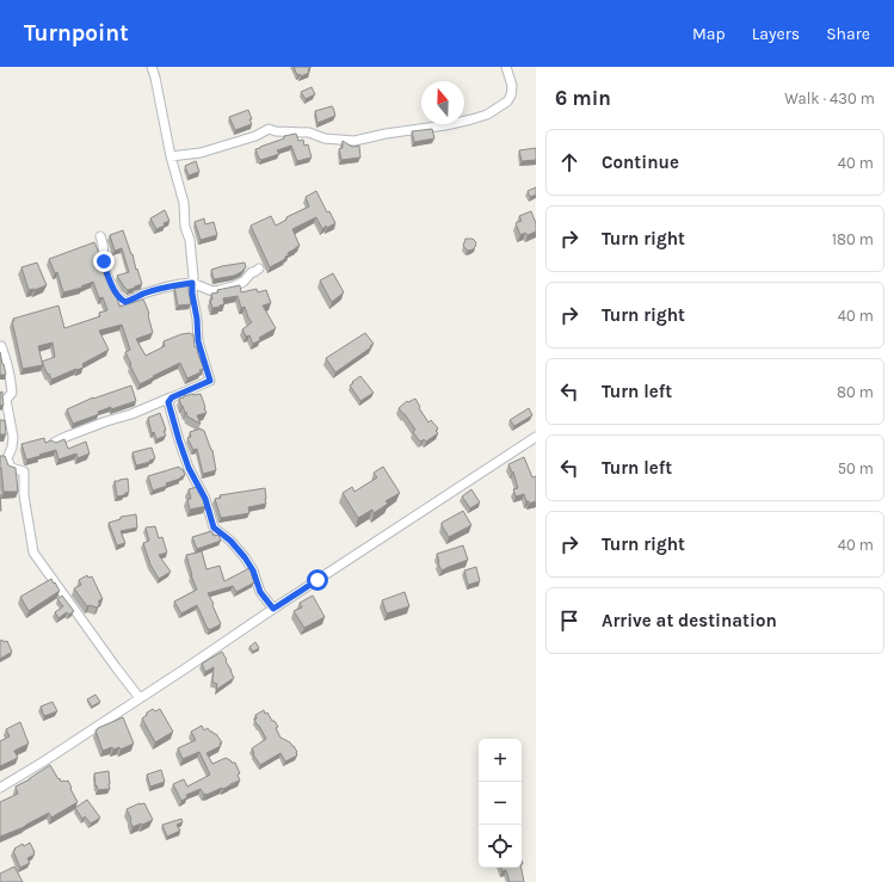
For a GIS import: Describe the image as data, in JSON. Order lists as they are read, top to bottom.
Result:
{
  "north": "top",
  "page": {
    "header": "Turnpoint",
    "nav": ["Map", "Layers", "Share"],
    "heading": ["6 min", "Walk · 430 m"],
    "list": [
      ["Continue", "40 m"],
      ["Turn right", "180 m"],
      ["Turn right", "40 m"],
      ["Turn left", "80 m"],
      ["Turn left", "50 m"],
      ["Turn right", "40 m"],
      "Arrive at destination"
    ],
    "map_buttons": ["+", "−"]
  }
}
